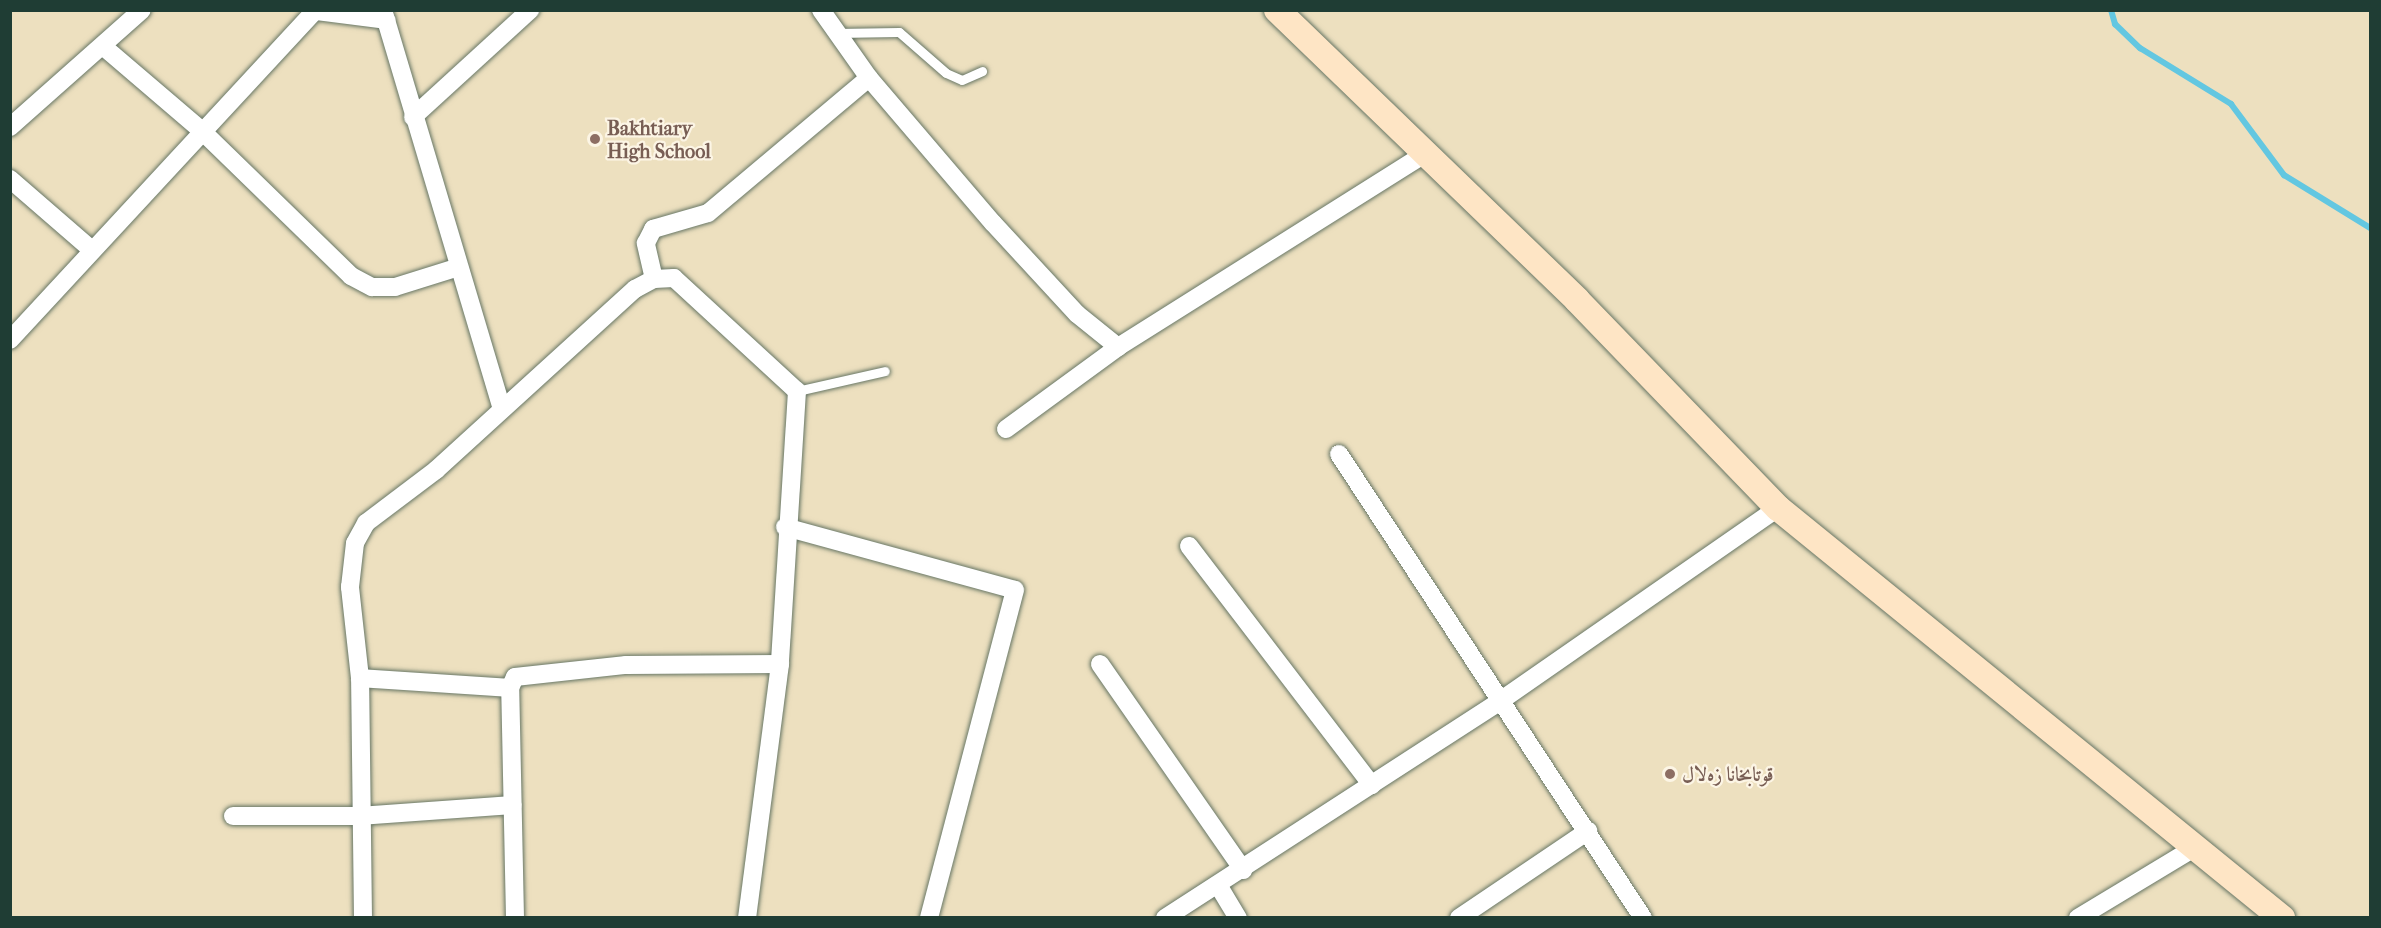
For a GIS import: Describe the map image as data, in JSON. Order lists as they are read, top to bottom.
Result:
{
  "places": ["Bakhtiary High School", "قوتابخانا زەلال"]
}
